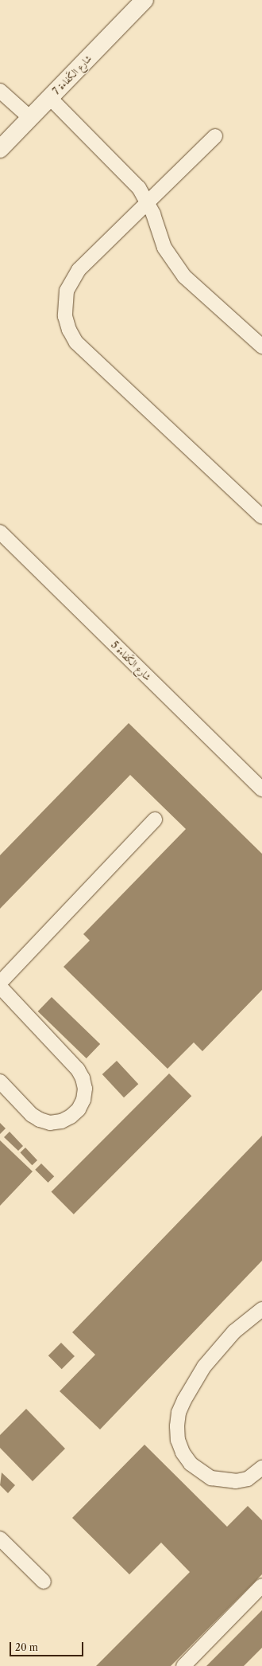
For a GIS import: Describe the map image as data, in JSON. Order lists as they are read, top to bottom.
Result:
{
  "streets": {
    "street": ["شارع الكَفاءة 7"],
    "lane": ["شارع الكَفاءة 5"]
  },
  "scale_bar": "20 m"
}
